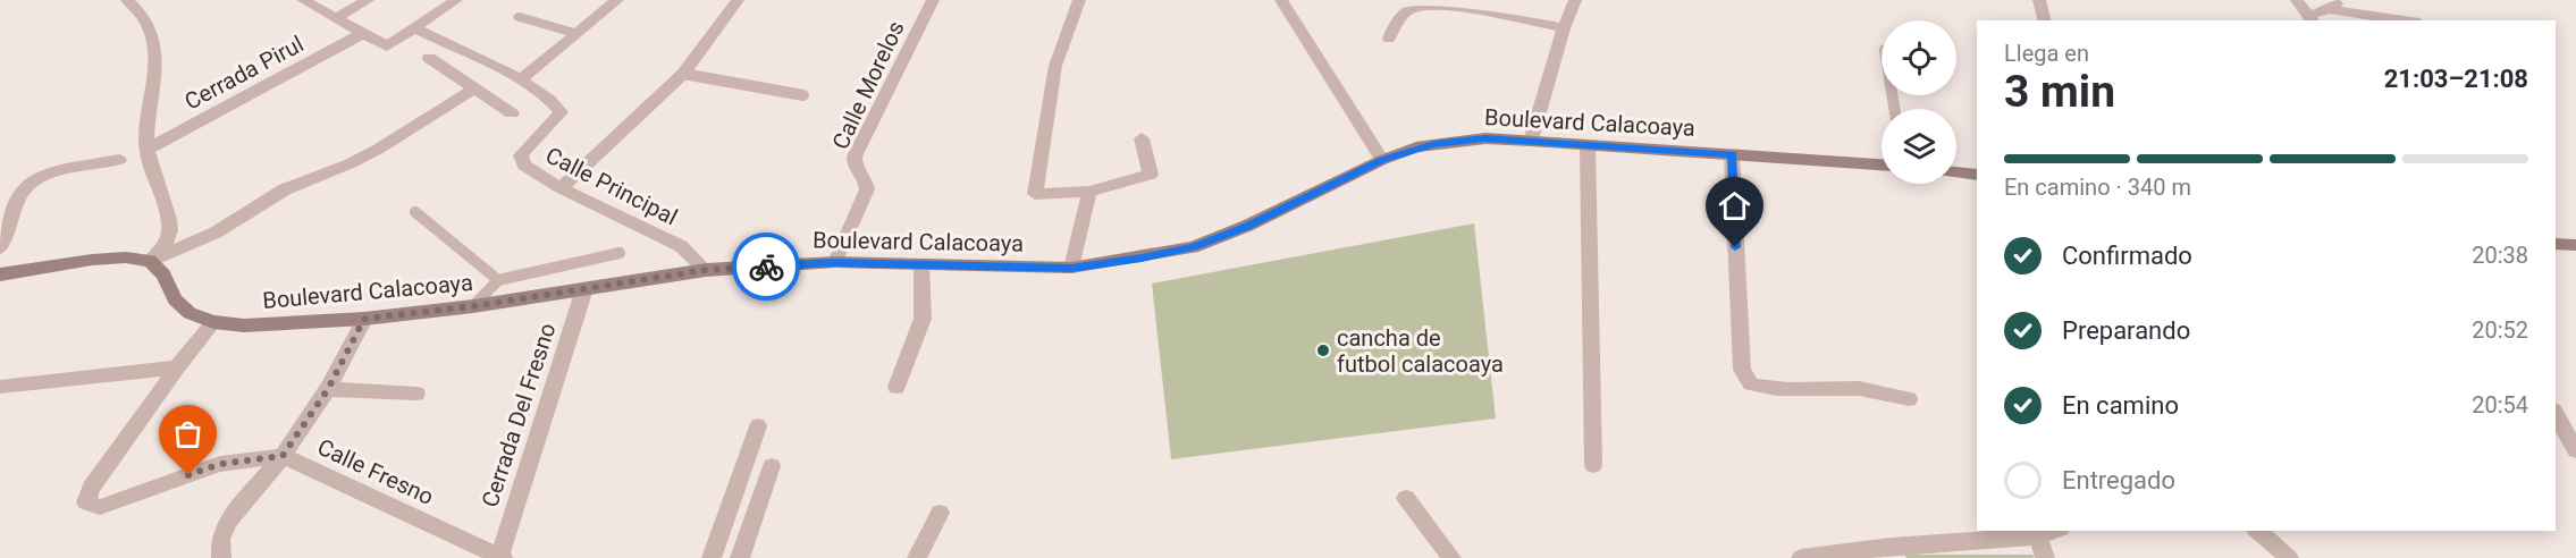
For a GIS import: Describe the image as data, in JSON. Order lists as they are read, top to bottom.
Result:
{
  "streets": {
    "street": [
      "Cerrada Pirul",
      "Calle Morelos",
      "Boulevard Calacoaya",
      "Calle Principal",
      "Cerrada Del Fresno",
      "Calle Fresno"
    ]
  },
  "crossings": [
    ["Calle Morelos", "Boulevard Calacoaya"],
    ["Boulevard Calacoaya", "Calle Principal"],
    ["Boulevard Calacoaya", "Cerrada Del Fresno"],
    ["Boulevard Calacoaya", "Calle Fresno"],
    ["Cerrada Del Fresno", "Calle Fresno"]
  ],
  "places": ["cancha de futbol calacoaya"],
  "page": {
    "heading": ["3 min", "Llega en", "21:03–21:08"],
    "bar": "En camino · 340 m",
    "list": [
      ["Confirmado", "20:38"],
      ["Preparando", "20:52"],
      ["En camino", "20:54"],
      "Entregado"
    ]
  }
}
